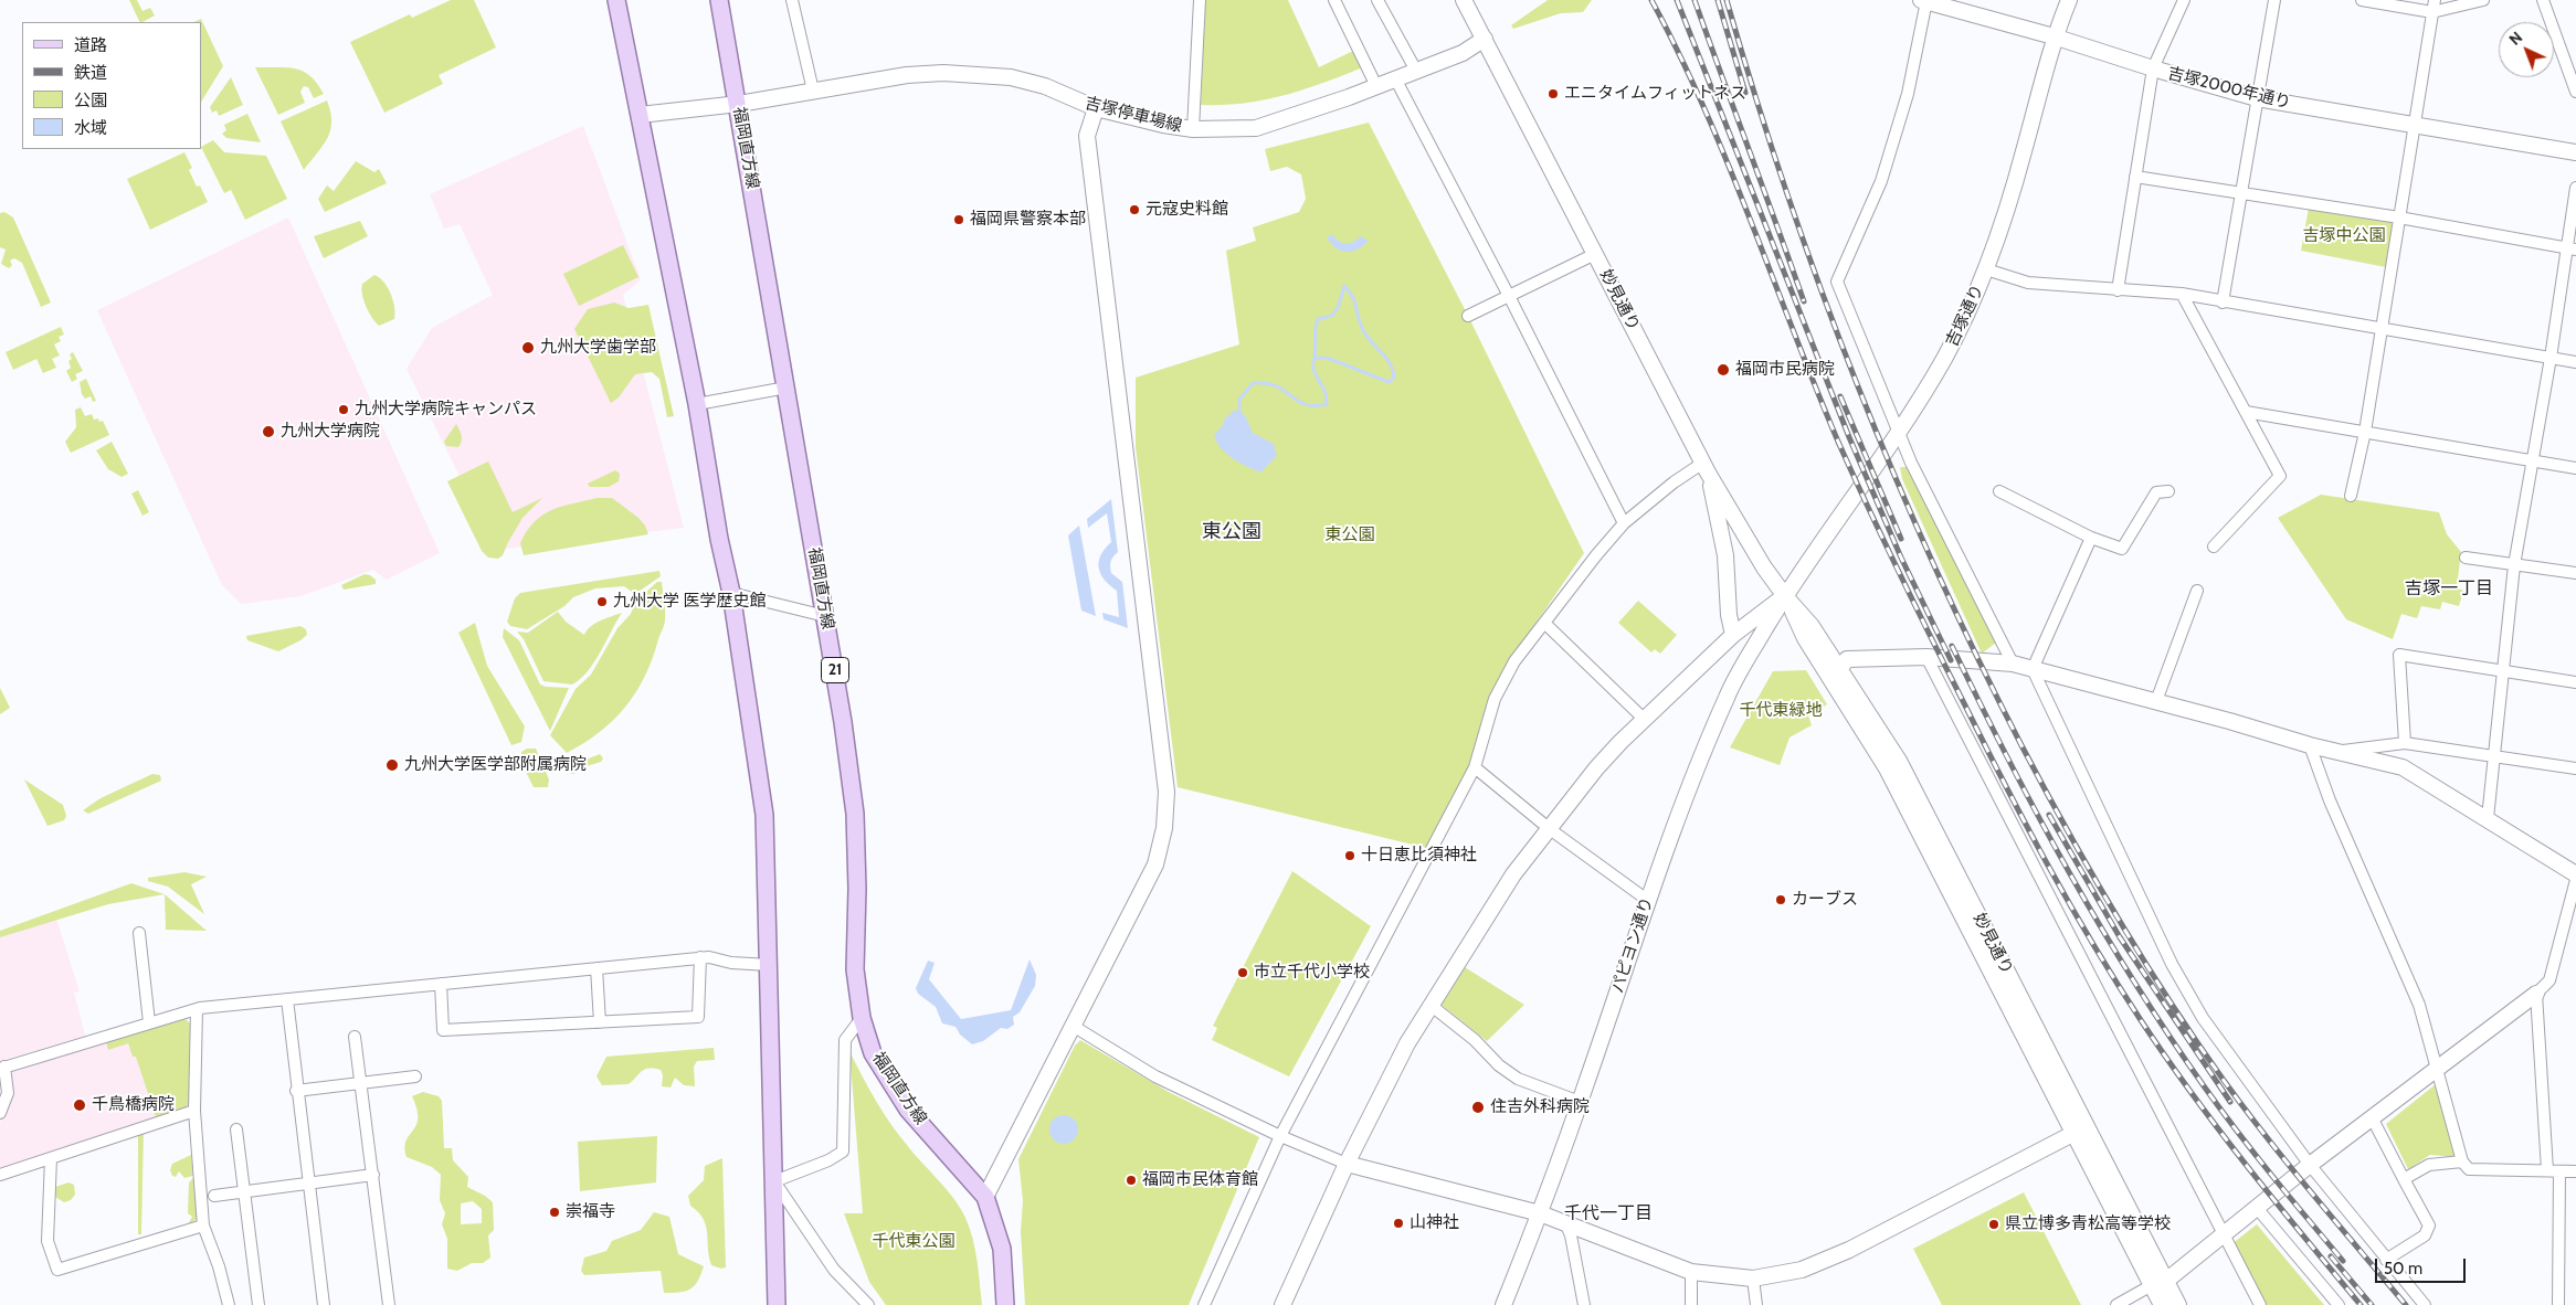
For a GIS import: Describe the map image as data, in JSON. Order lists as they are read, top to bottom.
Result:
{
  "streets": {
    "main road": ["福岡直方線", "21"],
    "street": [
      "吉塚2000年通り",
      "吉塚停車場線",
      "妙見通り",
      "吉塚通り",
      "パピヨン通り"
    ]
  },
  "crossings": [
    ["吉塚2000年通り", "吉塚通り"],
    ["吉塚停車場線", "福岡直方線"],
    ["吉塚停車場線", "妙見通り"],
    ["妙見通り", "吉塚通り"],
    ["妙見通り", "パピヨン通り"],
    ["吉塚通り", "パピヨン通り"]
  ],
  "districts": ["東公園", "吉塚一丁目", "千代一丁目"],
  "parks": [
    "吉塚中公園",
    "東公園",
    "千代東緑地",
    "千代東公園"
  ],
  "places": [
    "エニタイムフィットネス",
    "元寇史料館",
    "福岡県警察本部",
    "九州大学歯学部",
    "福岡市民病院",
    "九州大学病院キャンパス",
    "九州大学病院",
    "九州大学 医学歴史館",
    "九州大学医学部附属病院",
    "十日恵比須神社",
    "カーブス",
    "市立千代小学校",
    "千鳥橋病院",
    "住吉外科病院",
    "福岡市民体育館",
    "崇福寺",
    "山神社",
    "県立博多青松高等学校"
  ],
  "legend": [
    "道路",
    "鉄道",
    "公園",
    "水域"
  ],
  "scale_bar": "50 m",
  "north": "top left"
}
